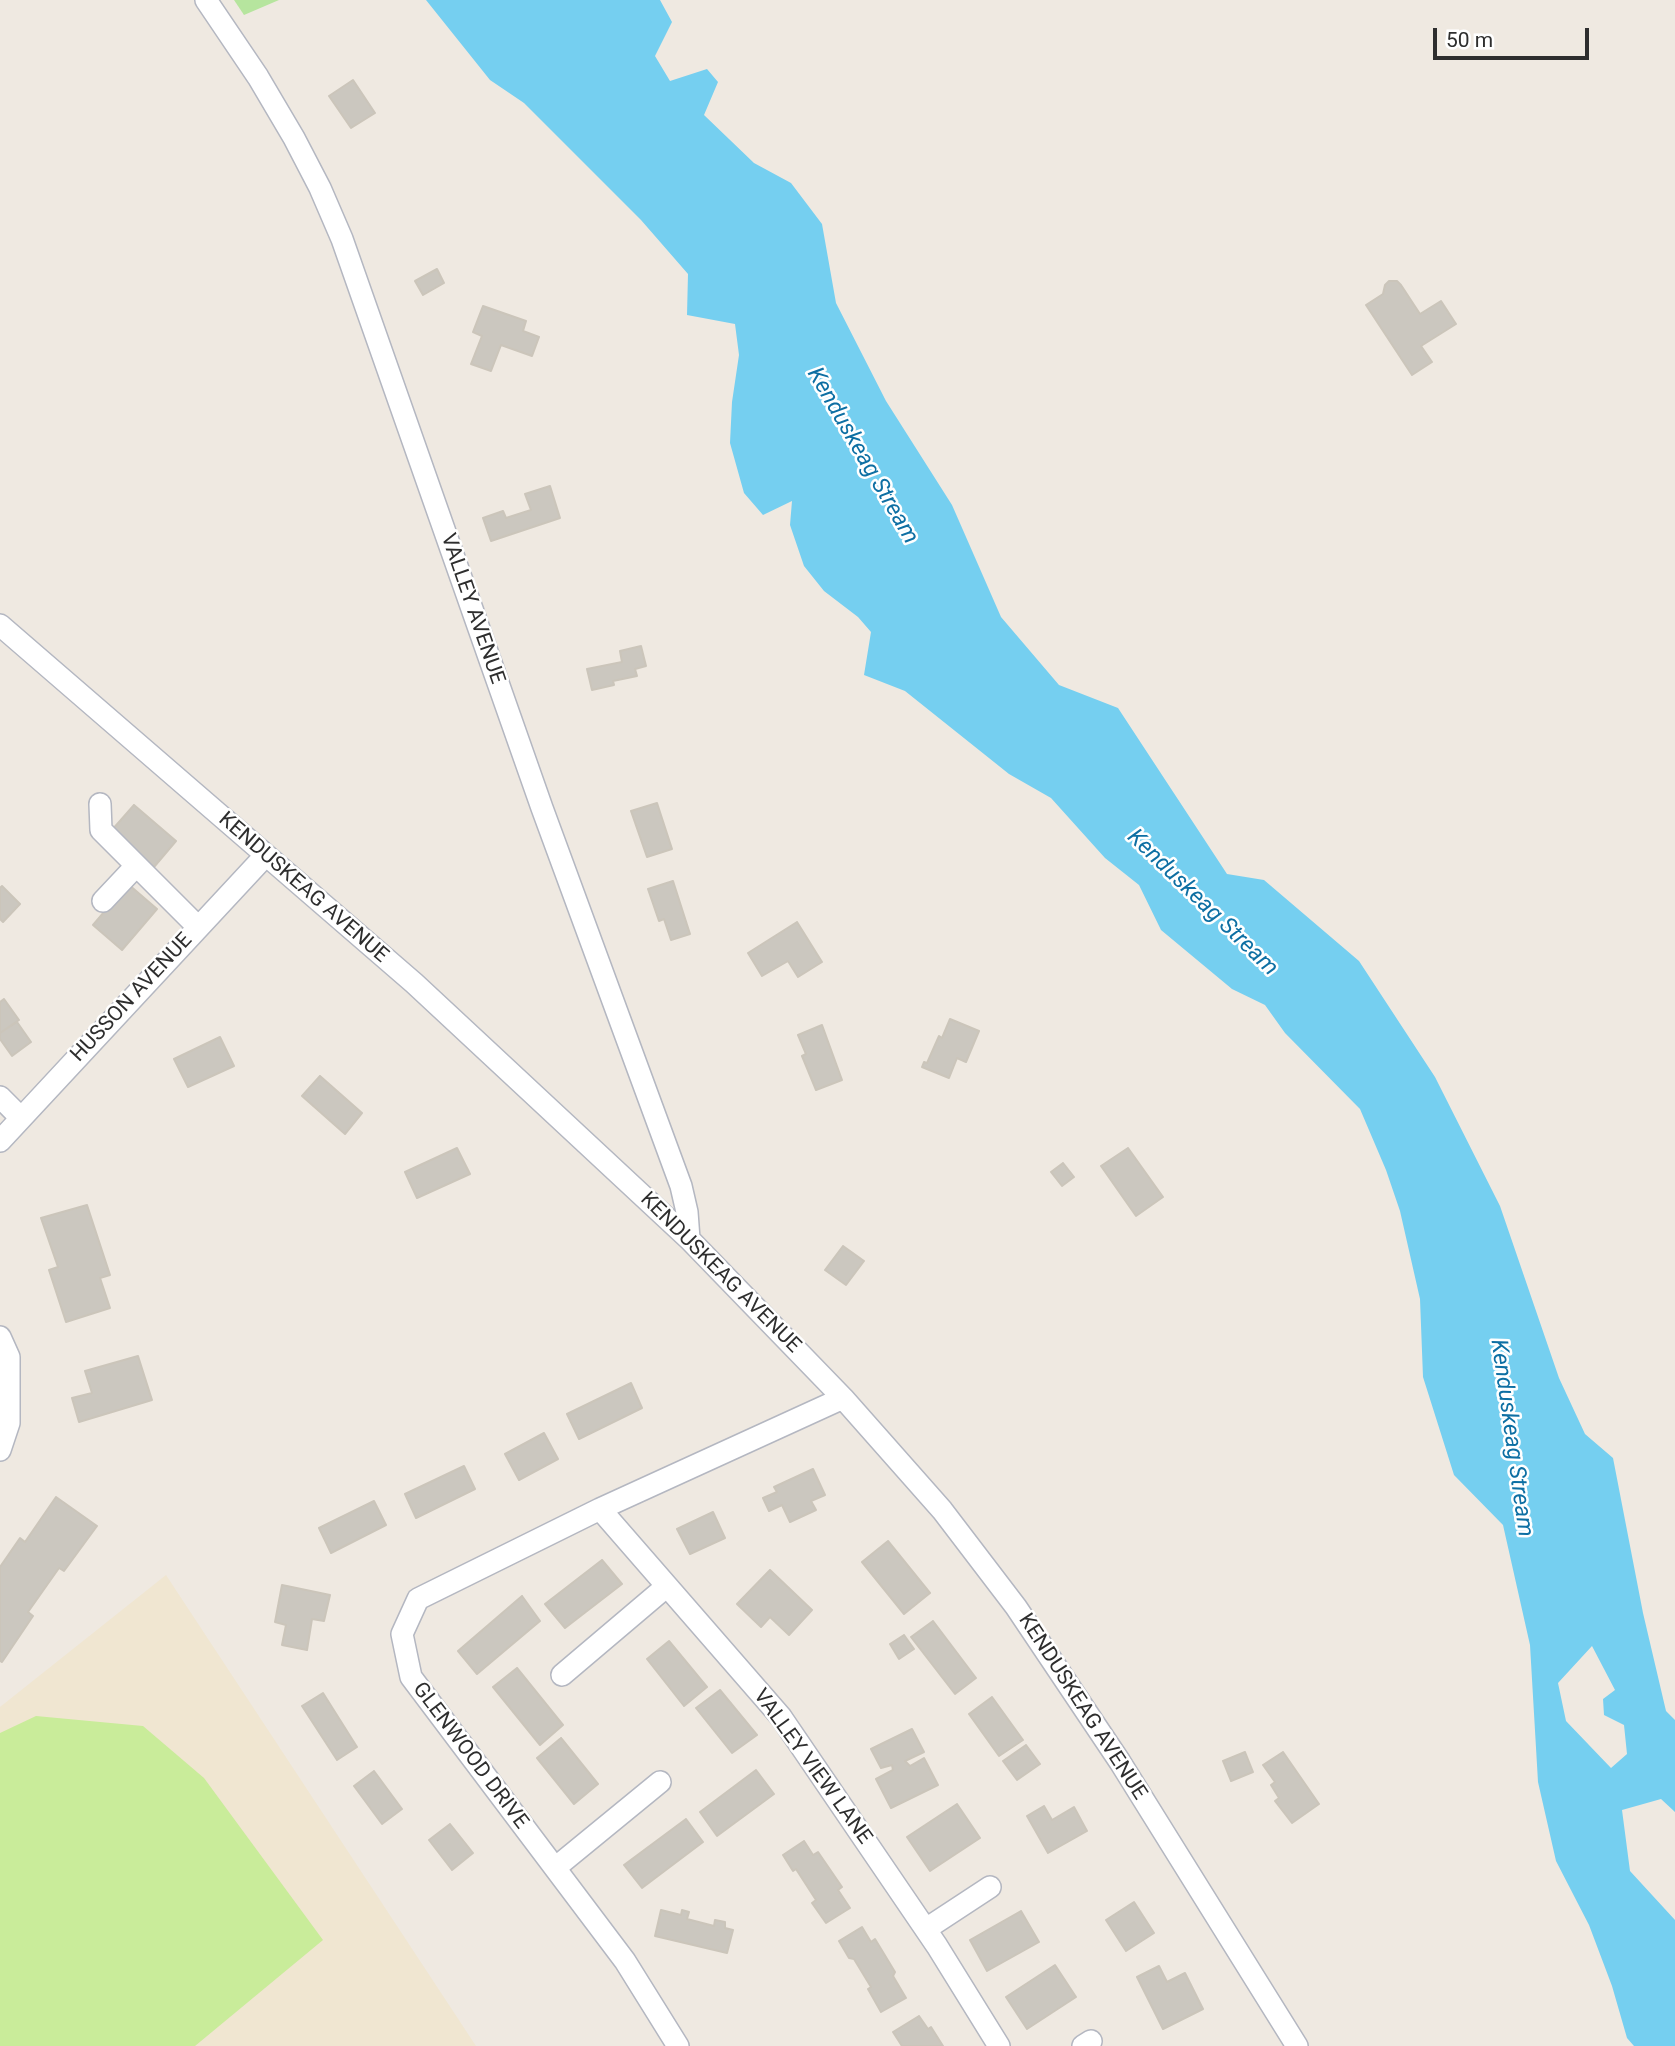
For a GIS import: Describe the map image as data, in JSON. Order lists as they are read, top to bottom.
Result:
{
  "streets": {
    "street": [
      "VALLEY AVENUE",
      "KENDUSKEAG AVENUE",
      "HUSSON AVENUE",
      "GLENWOOD DRIVE",
      "VALLEY VIEW LANE"
    ]
  },
  "crossings": [
    ["VALLEY AVENUE", "KENDUSKEAG AVENUE"],
    ["KENDUSKEAG AVENUE", "HUSSON AVENUE"],
    ["KENDUSKEAG AVENUE", "GLENWOOD DRIVE"],
    ["GLENWOOD DRIVE", "VALLEY VIEW LANE"]
  ],
  "water": ["Kenduskeag Stream"],
  "scale_bar": "50 m"
}
